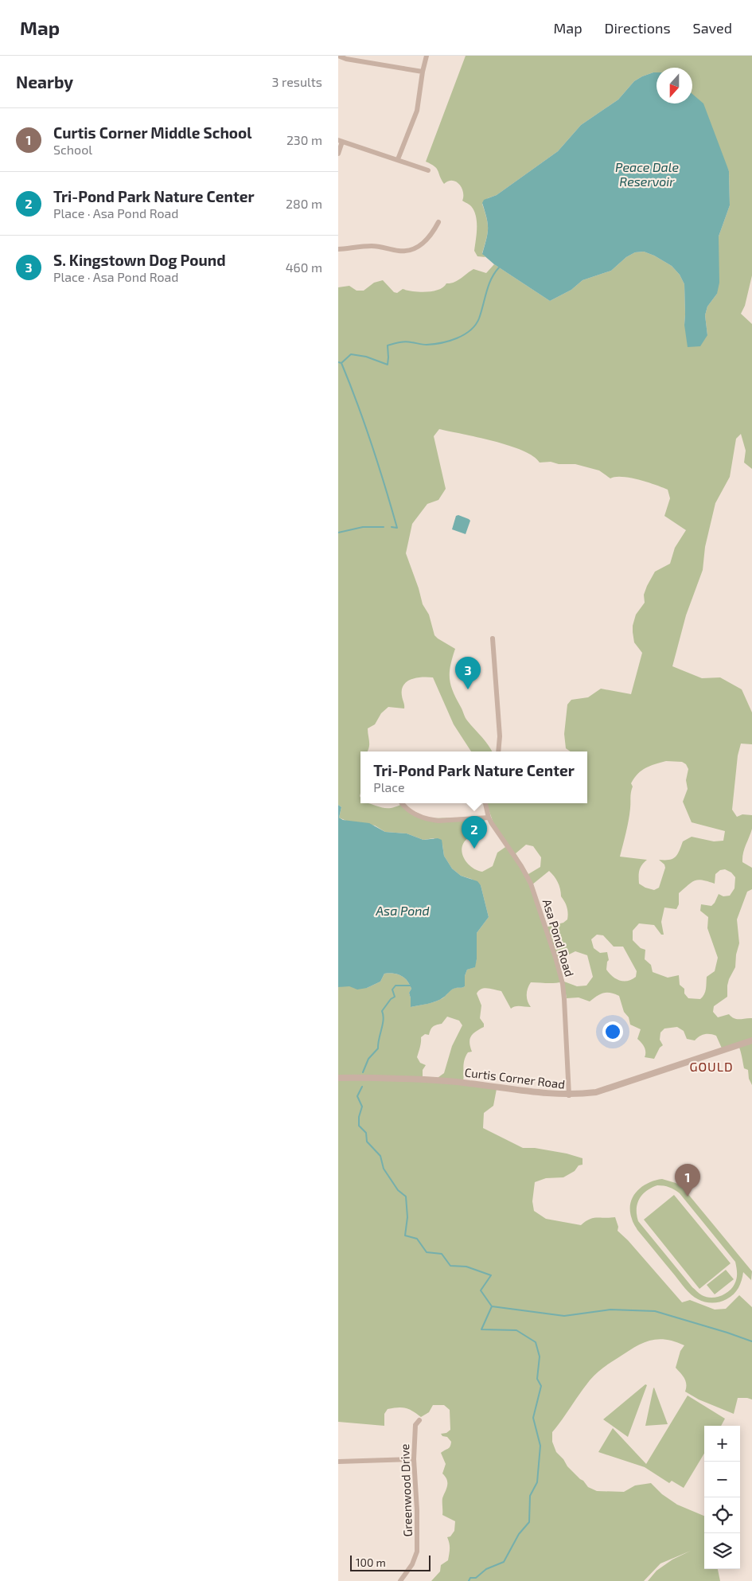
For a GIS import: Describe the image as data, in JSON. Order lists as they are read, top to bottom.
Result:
{
  "streets": {
    "street": ["Asa Pond Road", "Curtis Corner Road", "Greenwood Drive"]
  },
  "crossings": [
    ["Asa Pond Road", "Curtis Corner Road"]
  ],
  "districts": ["GOULD"],
  "water": ["Peace Dale Reservoir", "Asa Pond"],
  "scale_bar": "100 m",
  "north": "bottom",
  "page": {
    "header": "Map",
    "nav": ["Map", "Directions", "Saved"],
    "heading": ["Nearby", "3 results"],
    "list": [
      {
        "mark": "1",
        "name": "Curtis Corner Middle School",
        "note": "School",
        "value": "230 m"
      },
      {
        "mark": "2",
        "name": "Tri-Pond Park Nature Center",
        "note": "Place · Asa Pond Road",
        "value": "280 m"
      },
      {
        "mark": "3",
        "name": "S. Kingstown Dog Pound",
        "note": "Place · Asa Pond Road",
        "value": "460 m"
      }
    ],
    "pins": ["3", "2", "1"],
    "popup": ["Tri-Pond Park Nature Center", "Place"],
    "map_buttons": ["+", "−"],
    "scale": "100 m"
  }
}
